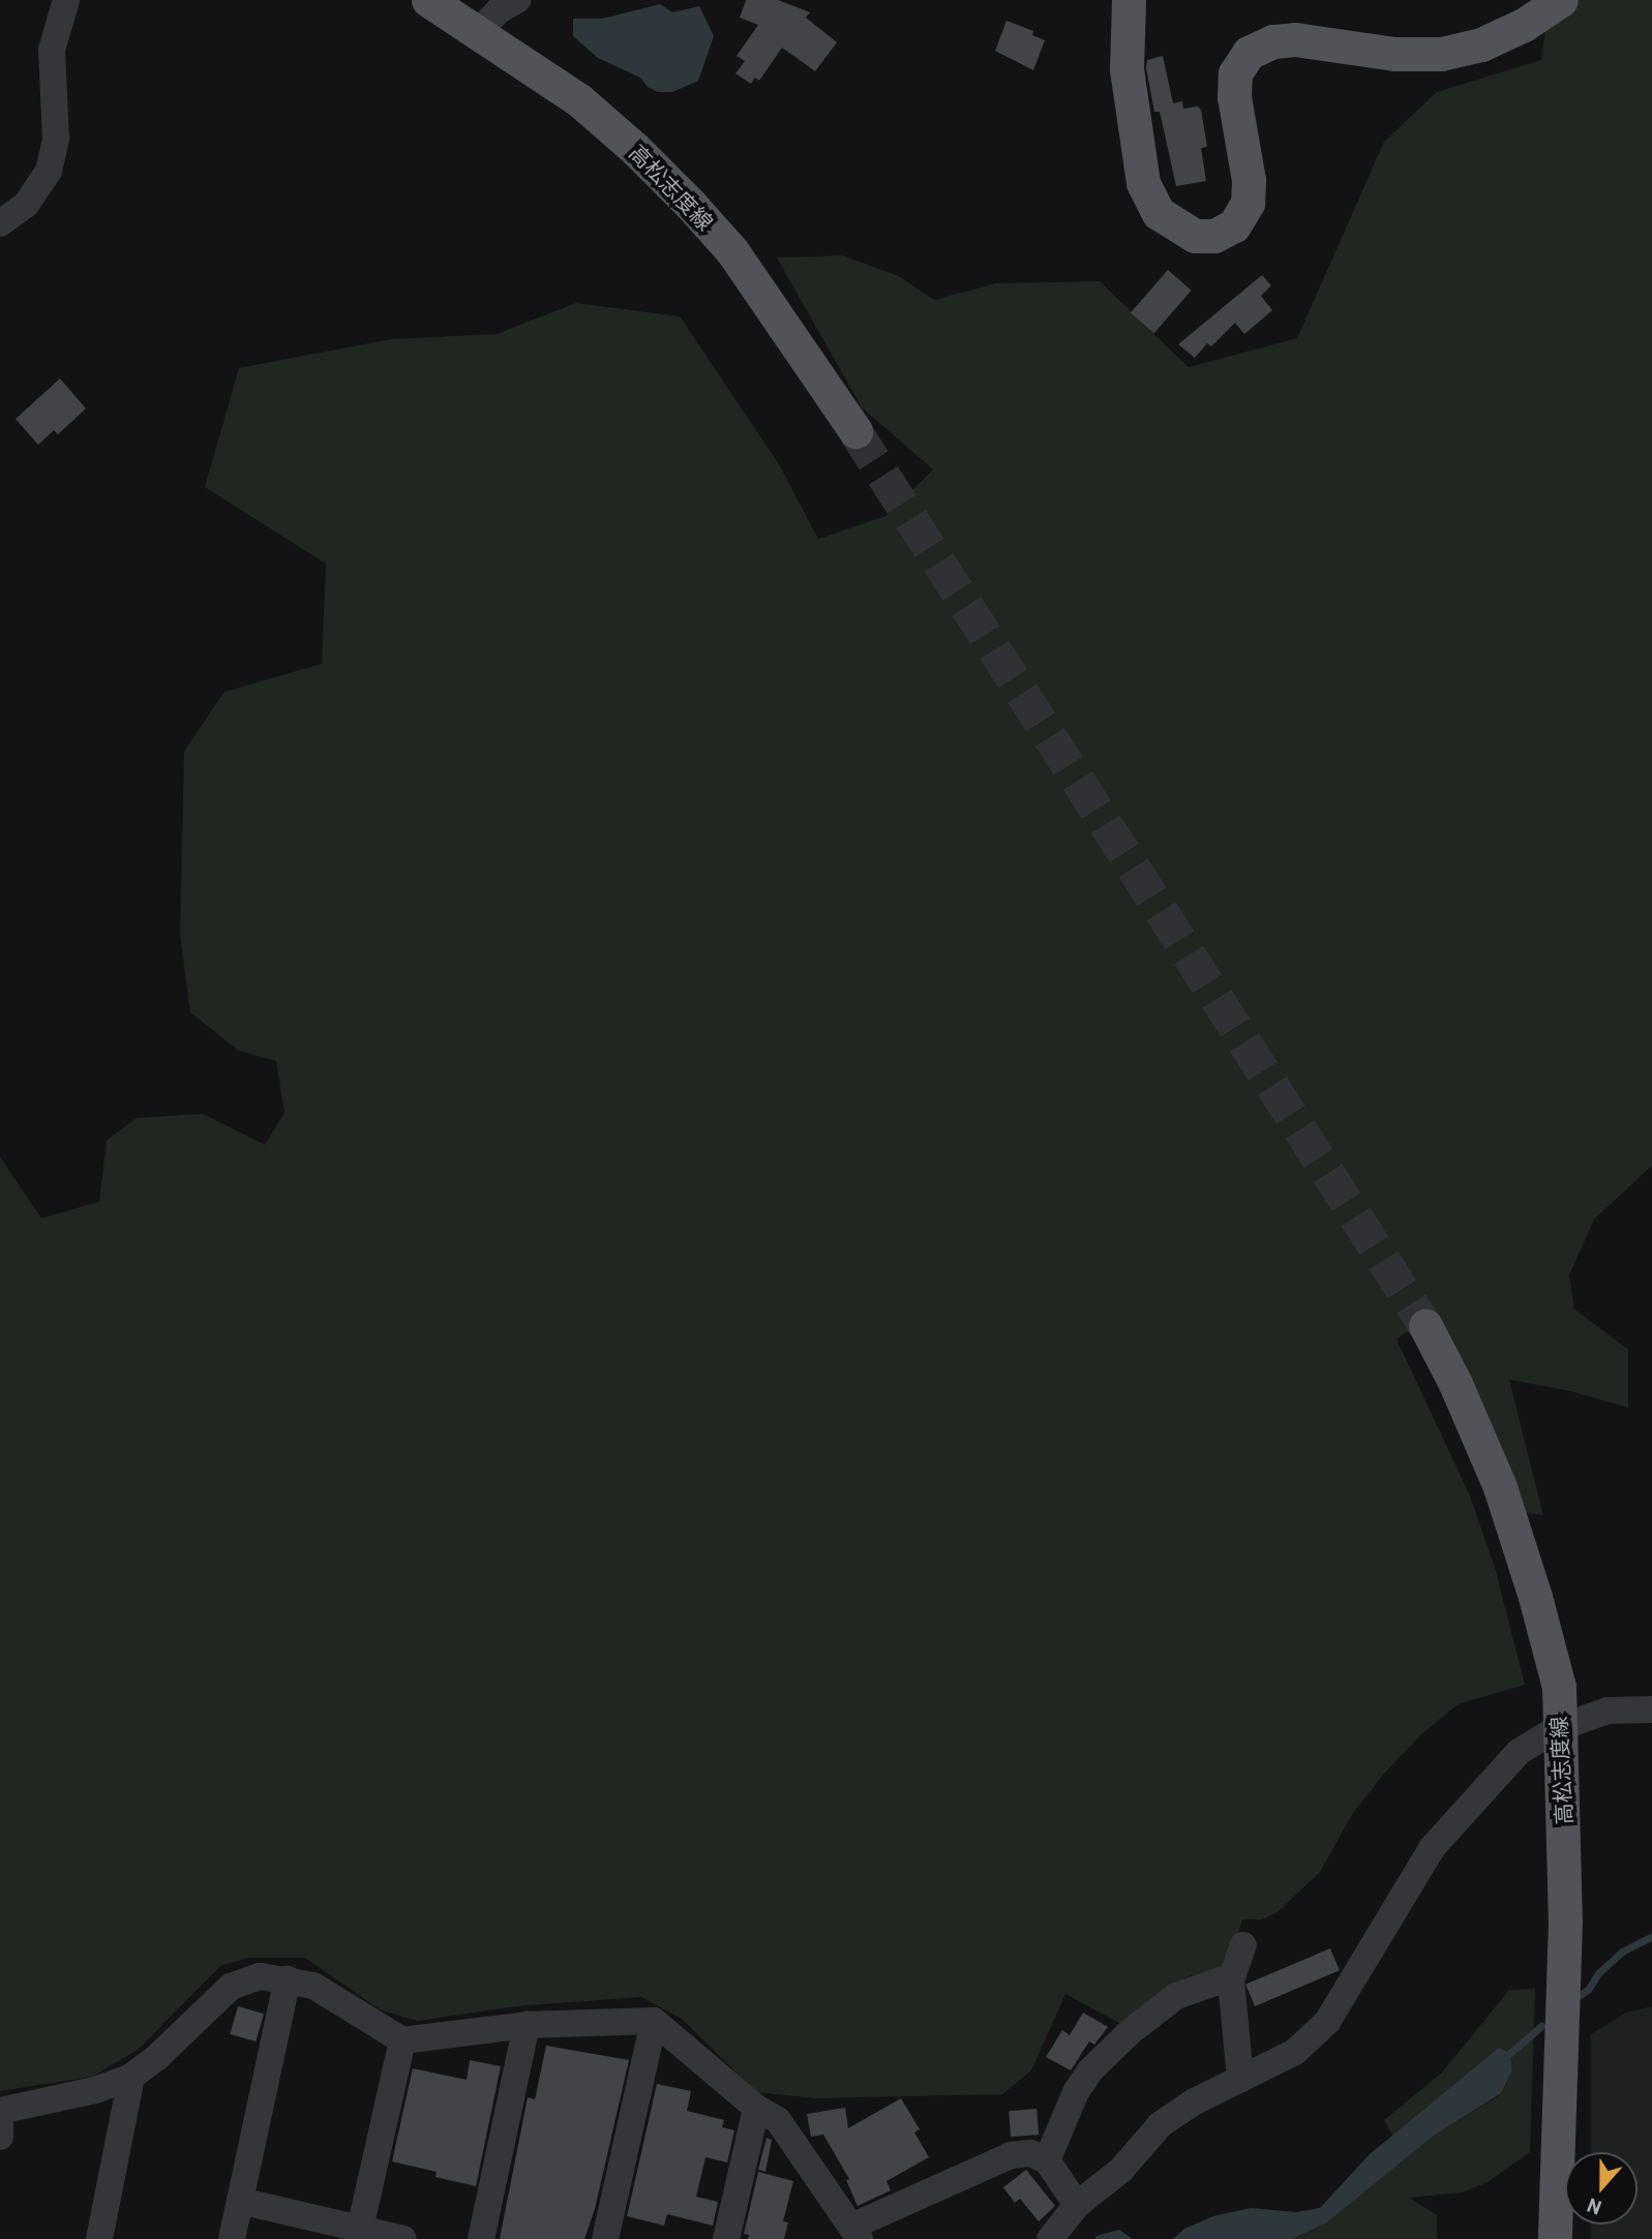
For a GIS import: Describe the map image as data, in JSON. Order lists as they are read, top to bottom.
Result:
{
  "streets": {
    "main road": ["高松志度線"]
  },
  "north": "bottom"
}
